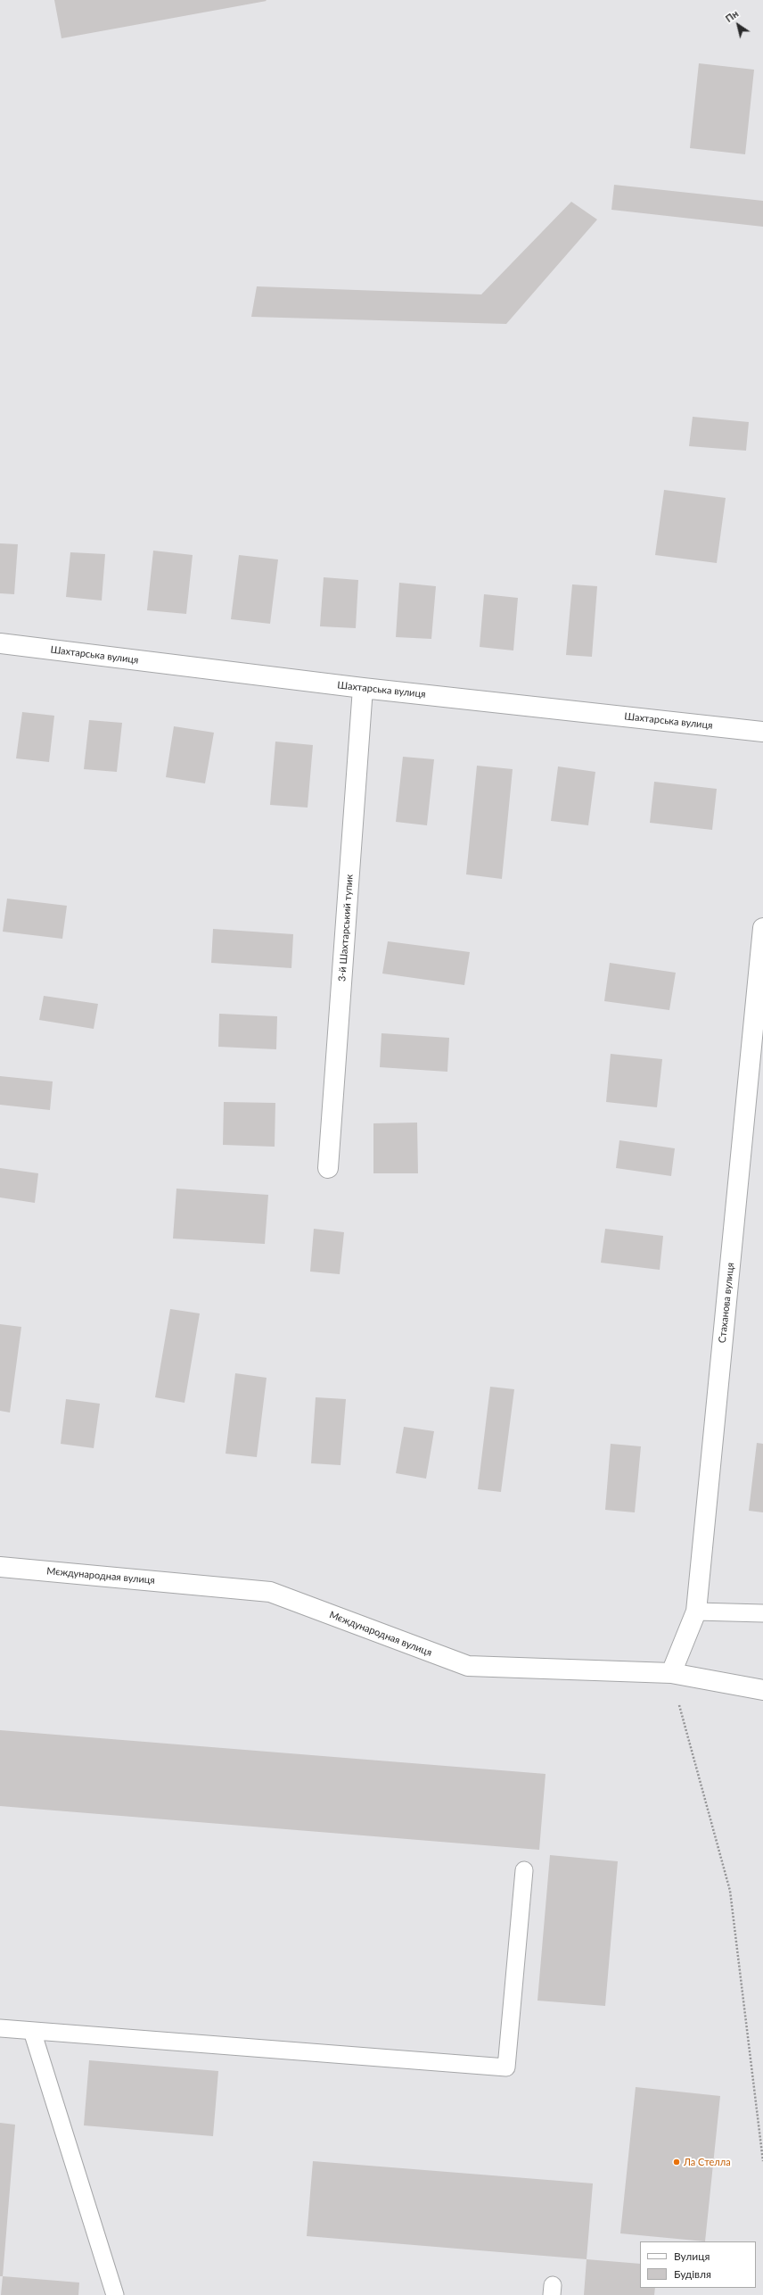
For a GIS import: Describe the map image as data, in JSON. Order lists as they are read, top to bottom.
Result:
{
  "streets": {
    "street": [
      "Шахтарська вулиця",
      "3-й Шахтарський тупик",
      "Стаханова вулиця",
      "Мєждународная вулиця"
    ]
  },
  "crossings": [
    ["Шахтарська вулиця", "3-й Шахтарський тупик"],
    ["Стаханова вулиця", "Мєждународная вулиця"]
  ],
  "places": ["Ла Стелла"],
  "legend": ["Вулиця", "Будівля"],
  "north": "top left"
}
